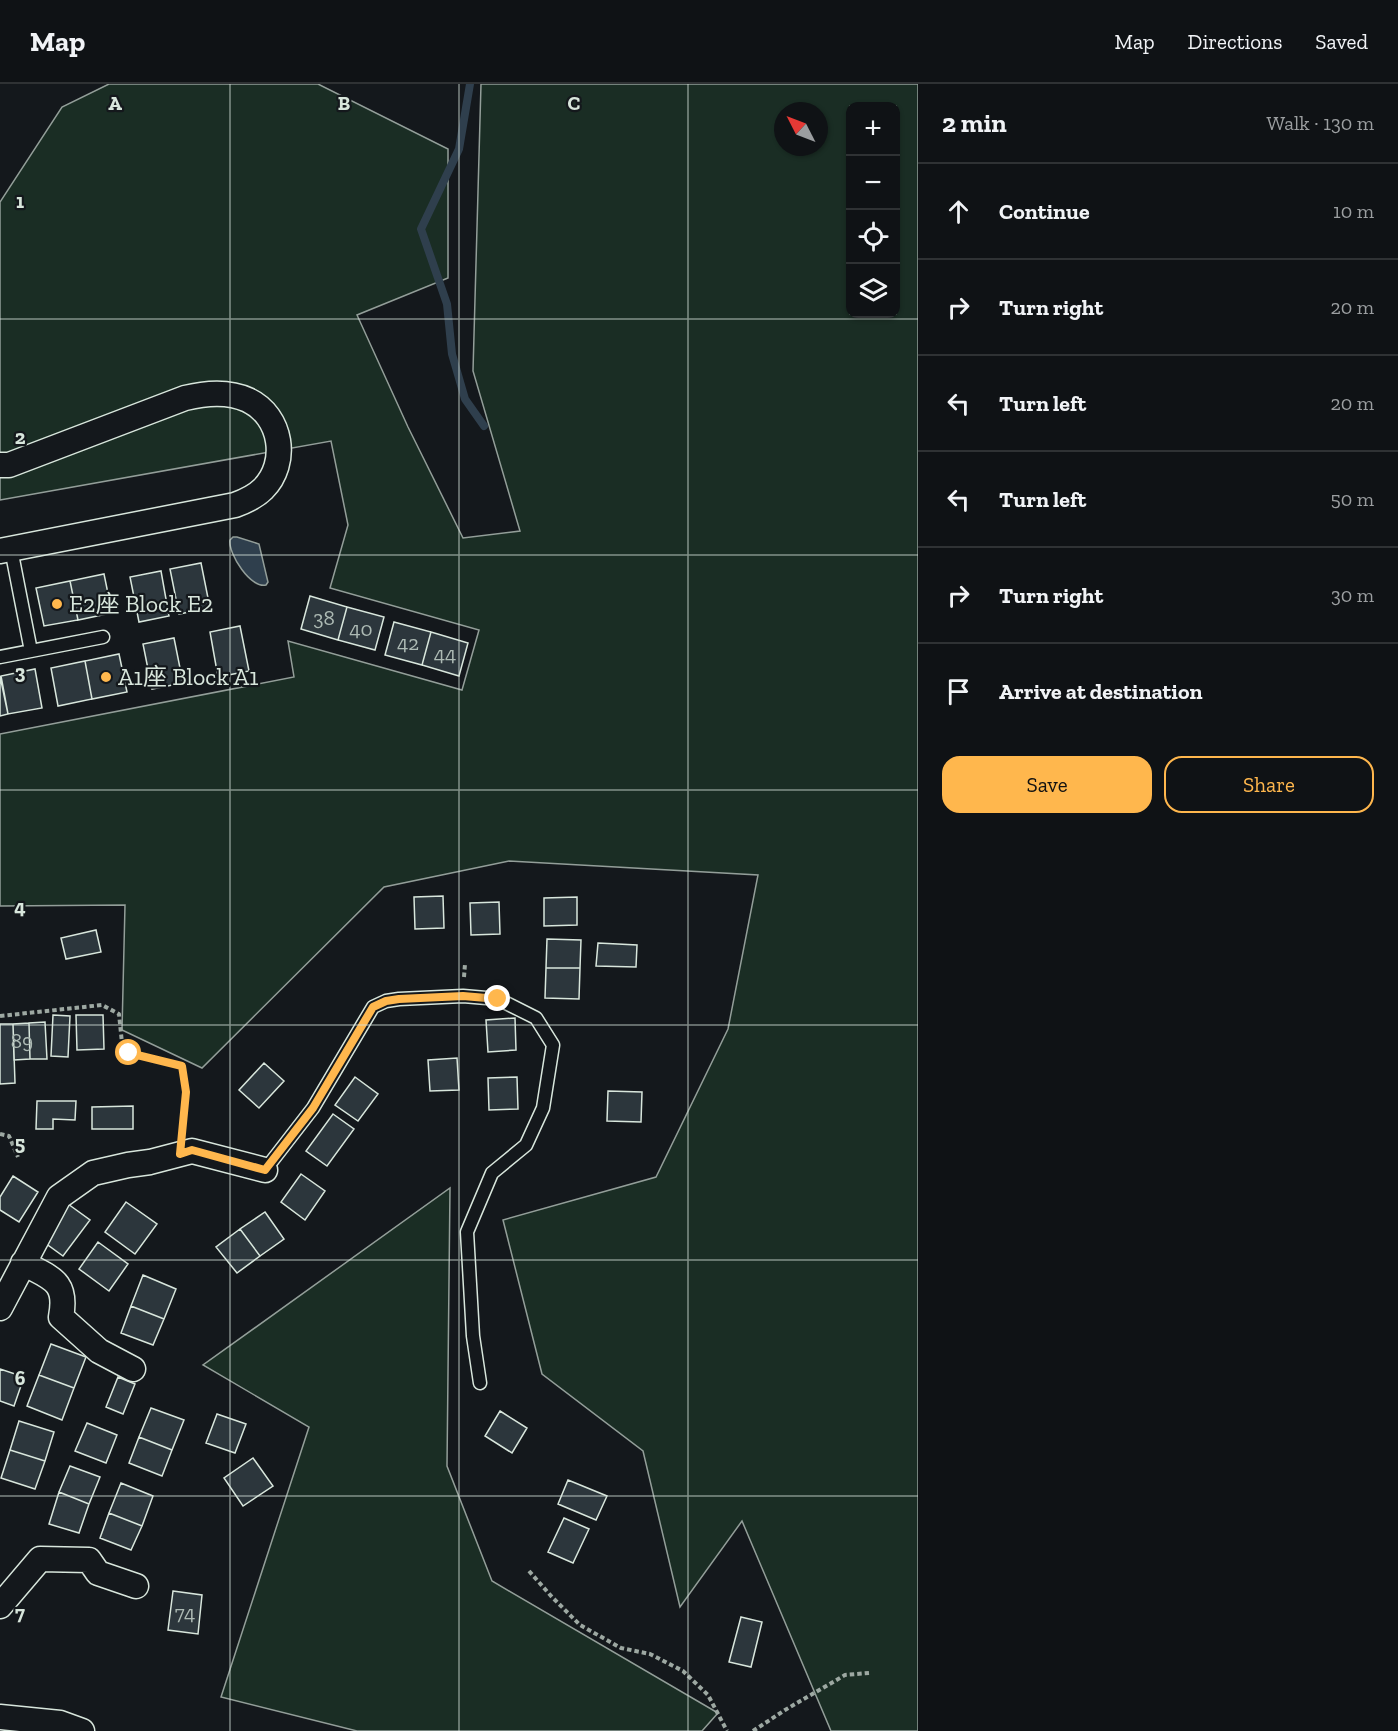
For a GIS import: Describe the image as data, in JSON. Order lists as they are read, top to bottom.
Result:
{
  "places": ["E2座 Block E2", "A1座 Block A1"],
  "house_numbers": [
    "38",
    "40",
    "42",
    "44",
    "89",
    "74"
  ],
  "north": "top left",
  "page": {
    "header": "Map",
    "nav": ["Map", "Directions", "Saved"],
    "heading": ["2 min", "Walk · 130 m"],
    "map_buttons": ["+", "−"],
    "list": [
      ["Continue", "10 m"],
      ["Turn right", "20 m"],
      ["Turn left", "20 m"],
      ["Turn left", "50 m"],
      ["Turn right", "30 m"],
      "Arrive at destination"
    ],
    "buttons": ["Save", "Share"]
  },
  "grid": {
    "columns": ["A", "B", "C"],
    "rows": [
      "1",
      "2",
      "3",
      "4",
      "5",
      "6",
      "7"
    ]
  }
}
